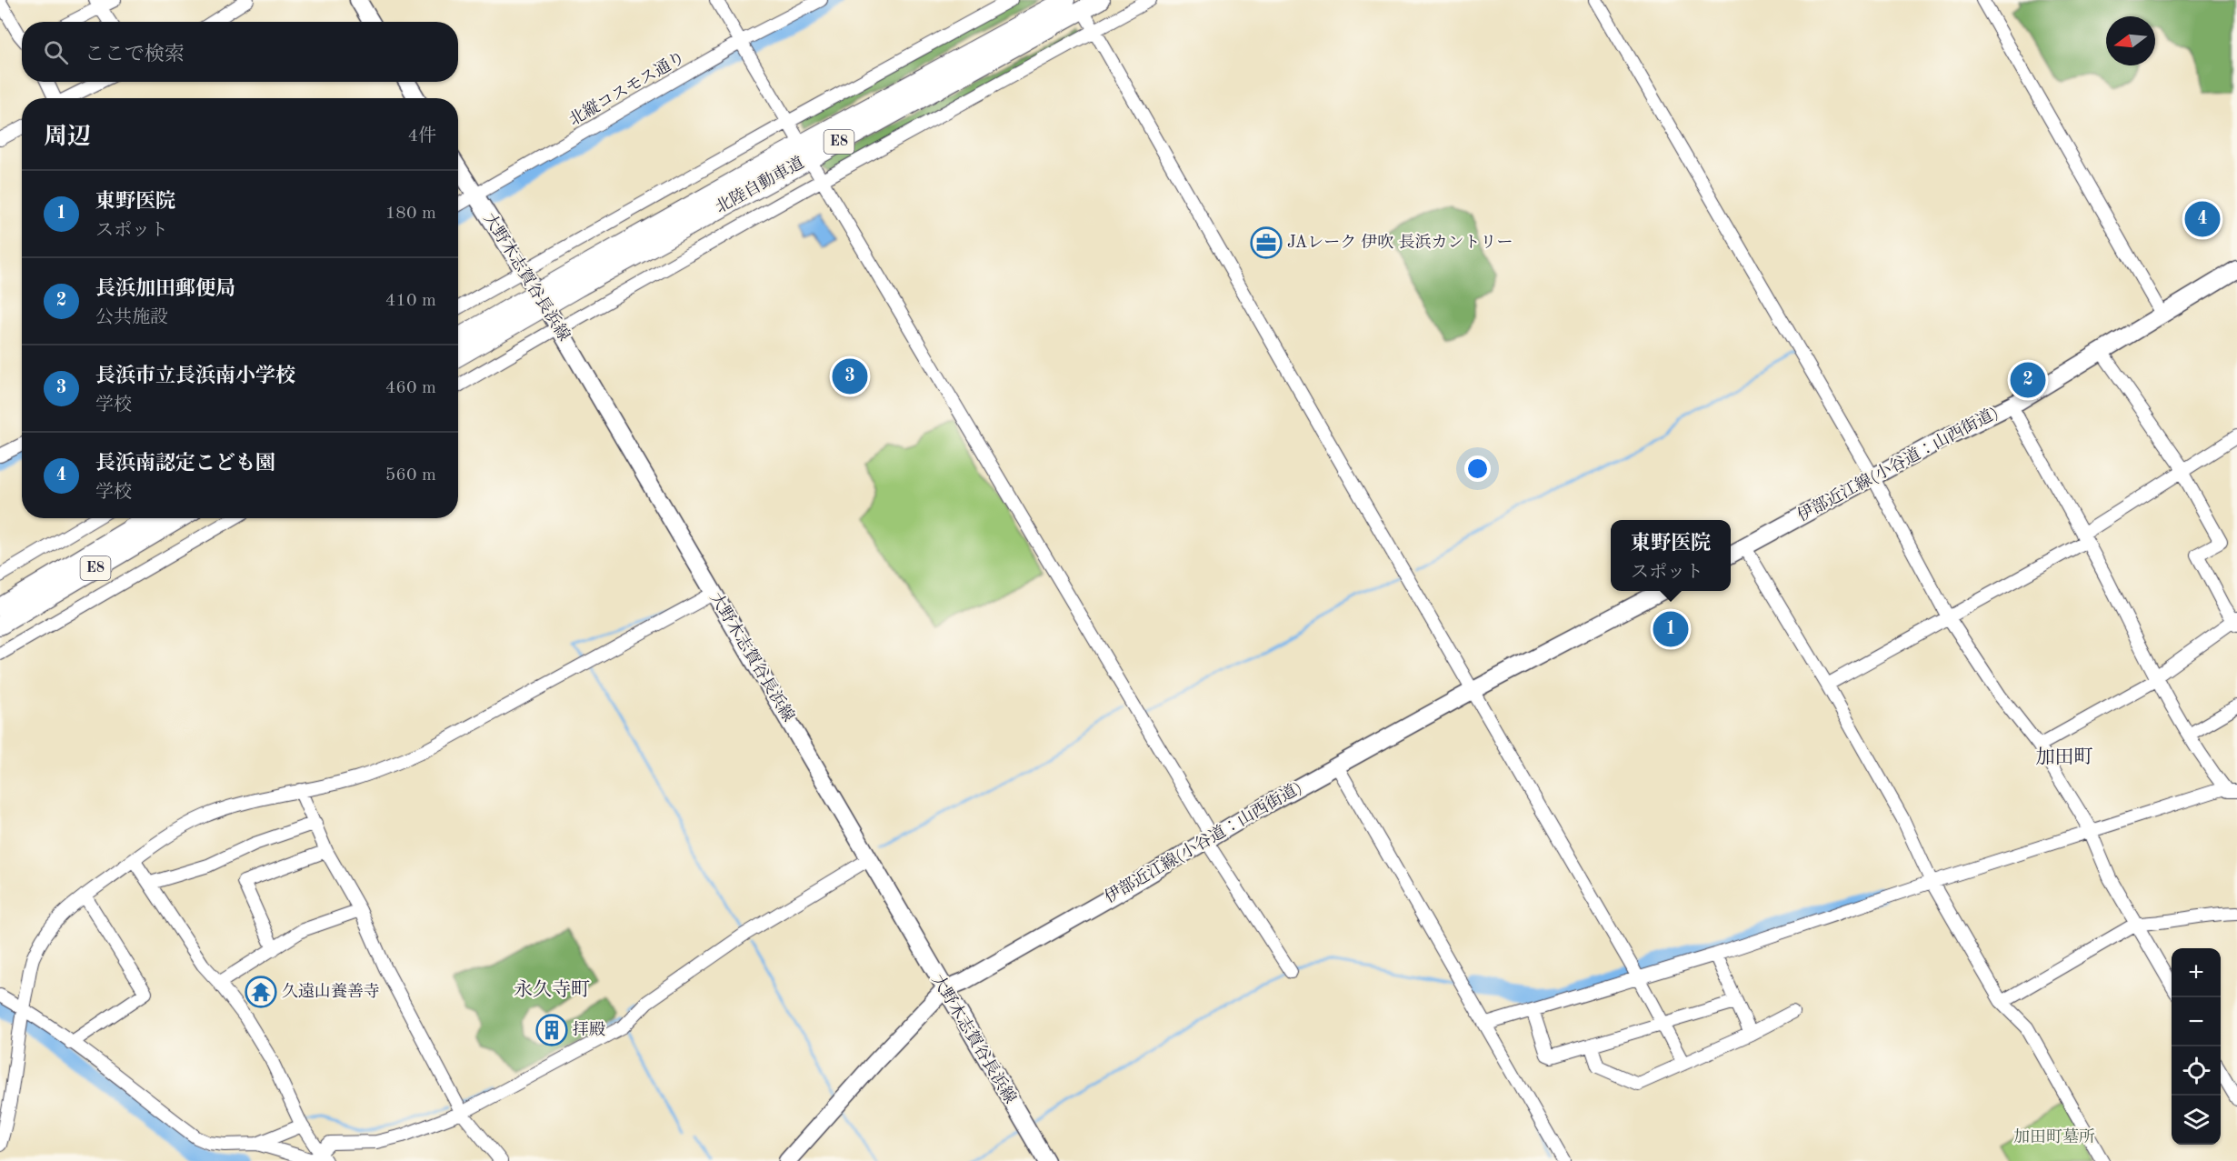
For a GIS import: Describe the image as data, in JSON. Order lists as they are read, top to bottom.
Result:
{
  "streets": {
    "highway": ["E8", "北陸自動車道"],
    "main road": ["大野木志賀谷長浜線", "伊部近江線(小谷道：山西街道)"],
    "street": ["北縦コスモス通り"]
  },
  "crossings": [
    ["北縦コスモス通り", "大野木志賀谷長浜線"],
    ["大野木志賀谷長浜線", "伊部近江線(小谷道：山西街道)"]
  ],
  "districts": ["加田町", "永久寺町"],
  "parks": ["加田町墓所"],
  "places": {
    "office": ["JAレーク 伊吹 長浜カントリー"],
    "temple": ["久遠山養善寺"],
    "building": ["拝殿"]
  },
  "north": "left",
  "page": {
    "search": "ここで検索",
    "heading": ["周辺", "4件"],
    "list": [
      {
        "mark": "1",
        "name": "東野医院",
        "note": "スポット",
        "value": "180 m"
      },
      {
        "mark": "2",
        "name": "長浜加田郵便局",
        "note": "公共施設",
        "value": "410 m"
      },
      {
        "mark": "3",
        "name": "長浜市立長浜南小学校",
        "note": "学校",
        "value": "460 m"
      },
      {
        "mark": "4",
        "name": "長浜南認定こども園",
        "note": "学校",
        "value": "560 m"
      }
    ],
    "pins": [
      "4",
      "3",
      "2",
      "1"
    ],
    "popup": ["東野医院", "スポット"],
    "map_buttons": ["+", "−"]
  }
}
